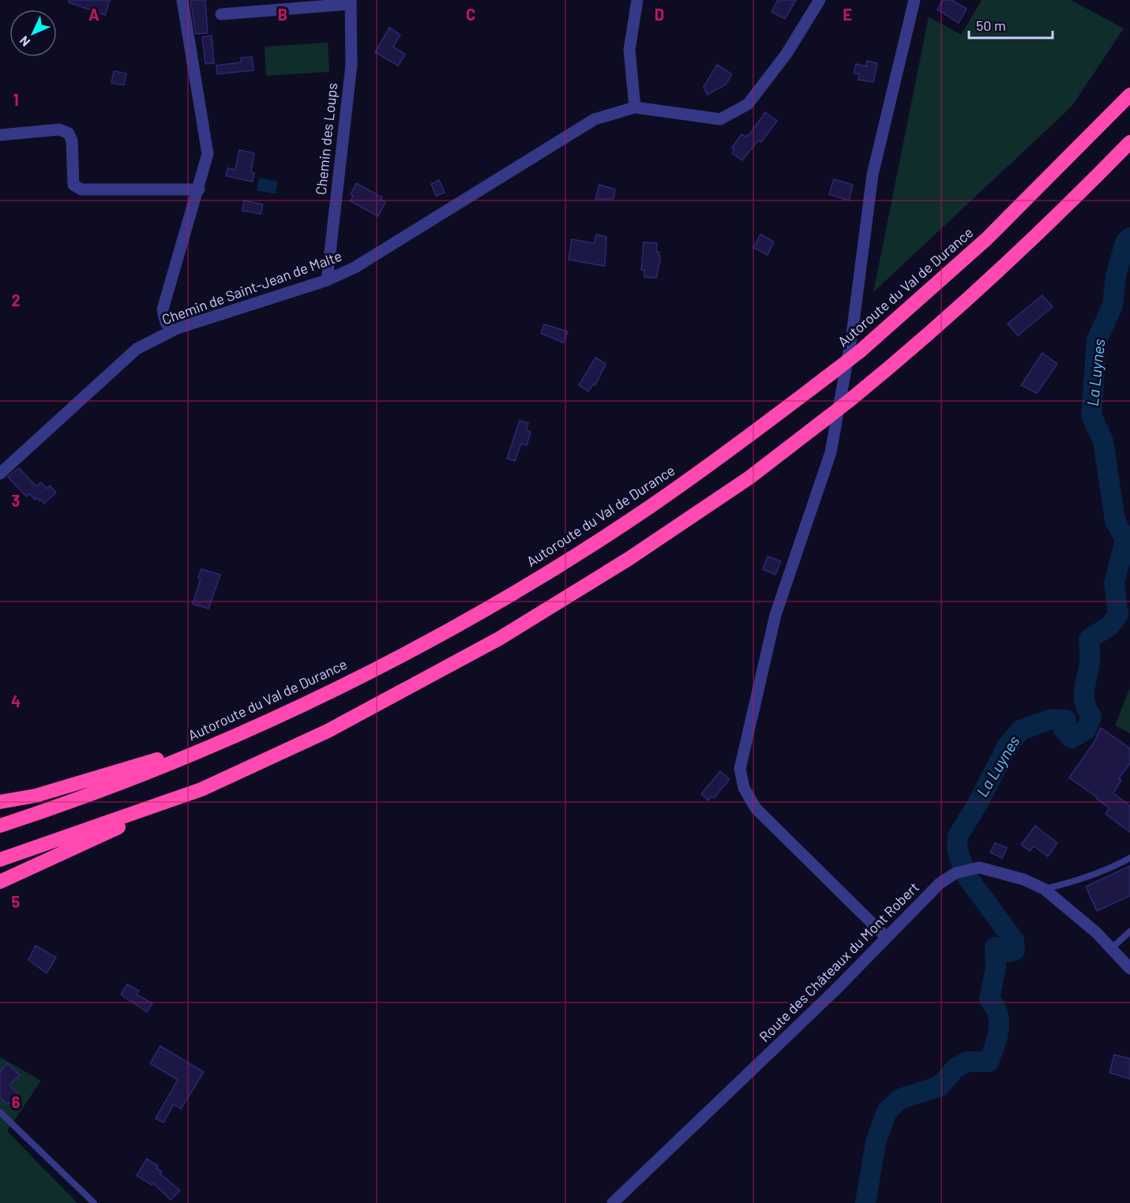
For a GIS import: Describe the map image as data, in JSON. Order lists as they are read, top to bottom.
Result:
{
  "streets": {
    "highway": ["Autoroute du Val de Durance"],
    "street": ["Chemin des Loups", "Chemin de Saint-Jean de Malte", "Route des Châteaux du Mont Robert"]
  },
  "crossings": [
    ["Chemin des Loups", "Chemin de Saint-Jean de Malte"]
  ],
  "water": ["La Luynes"],
  "scale_bar": "50 m",
  "north": "bottom left",
  "grid": {
    "columns": [
      "A",
      "B",
      "C",
      "D",
      "E"
    ],
    "rows": [
      "1",
      "2",
      "3",
      "4",
      "5",
      "6"
    ]
  }
}
